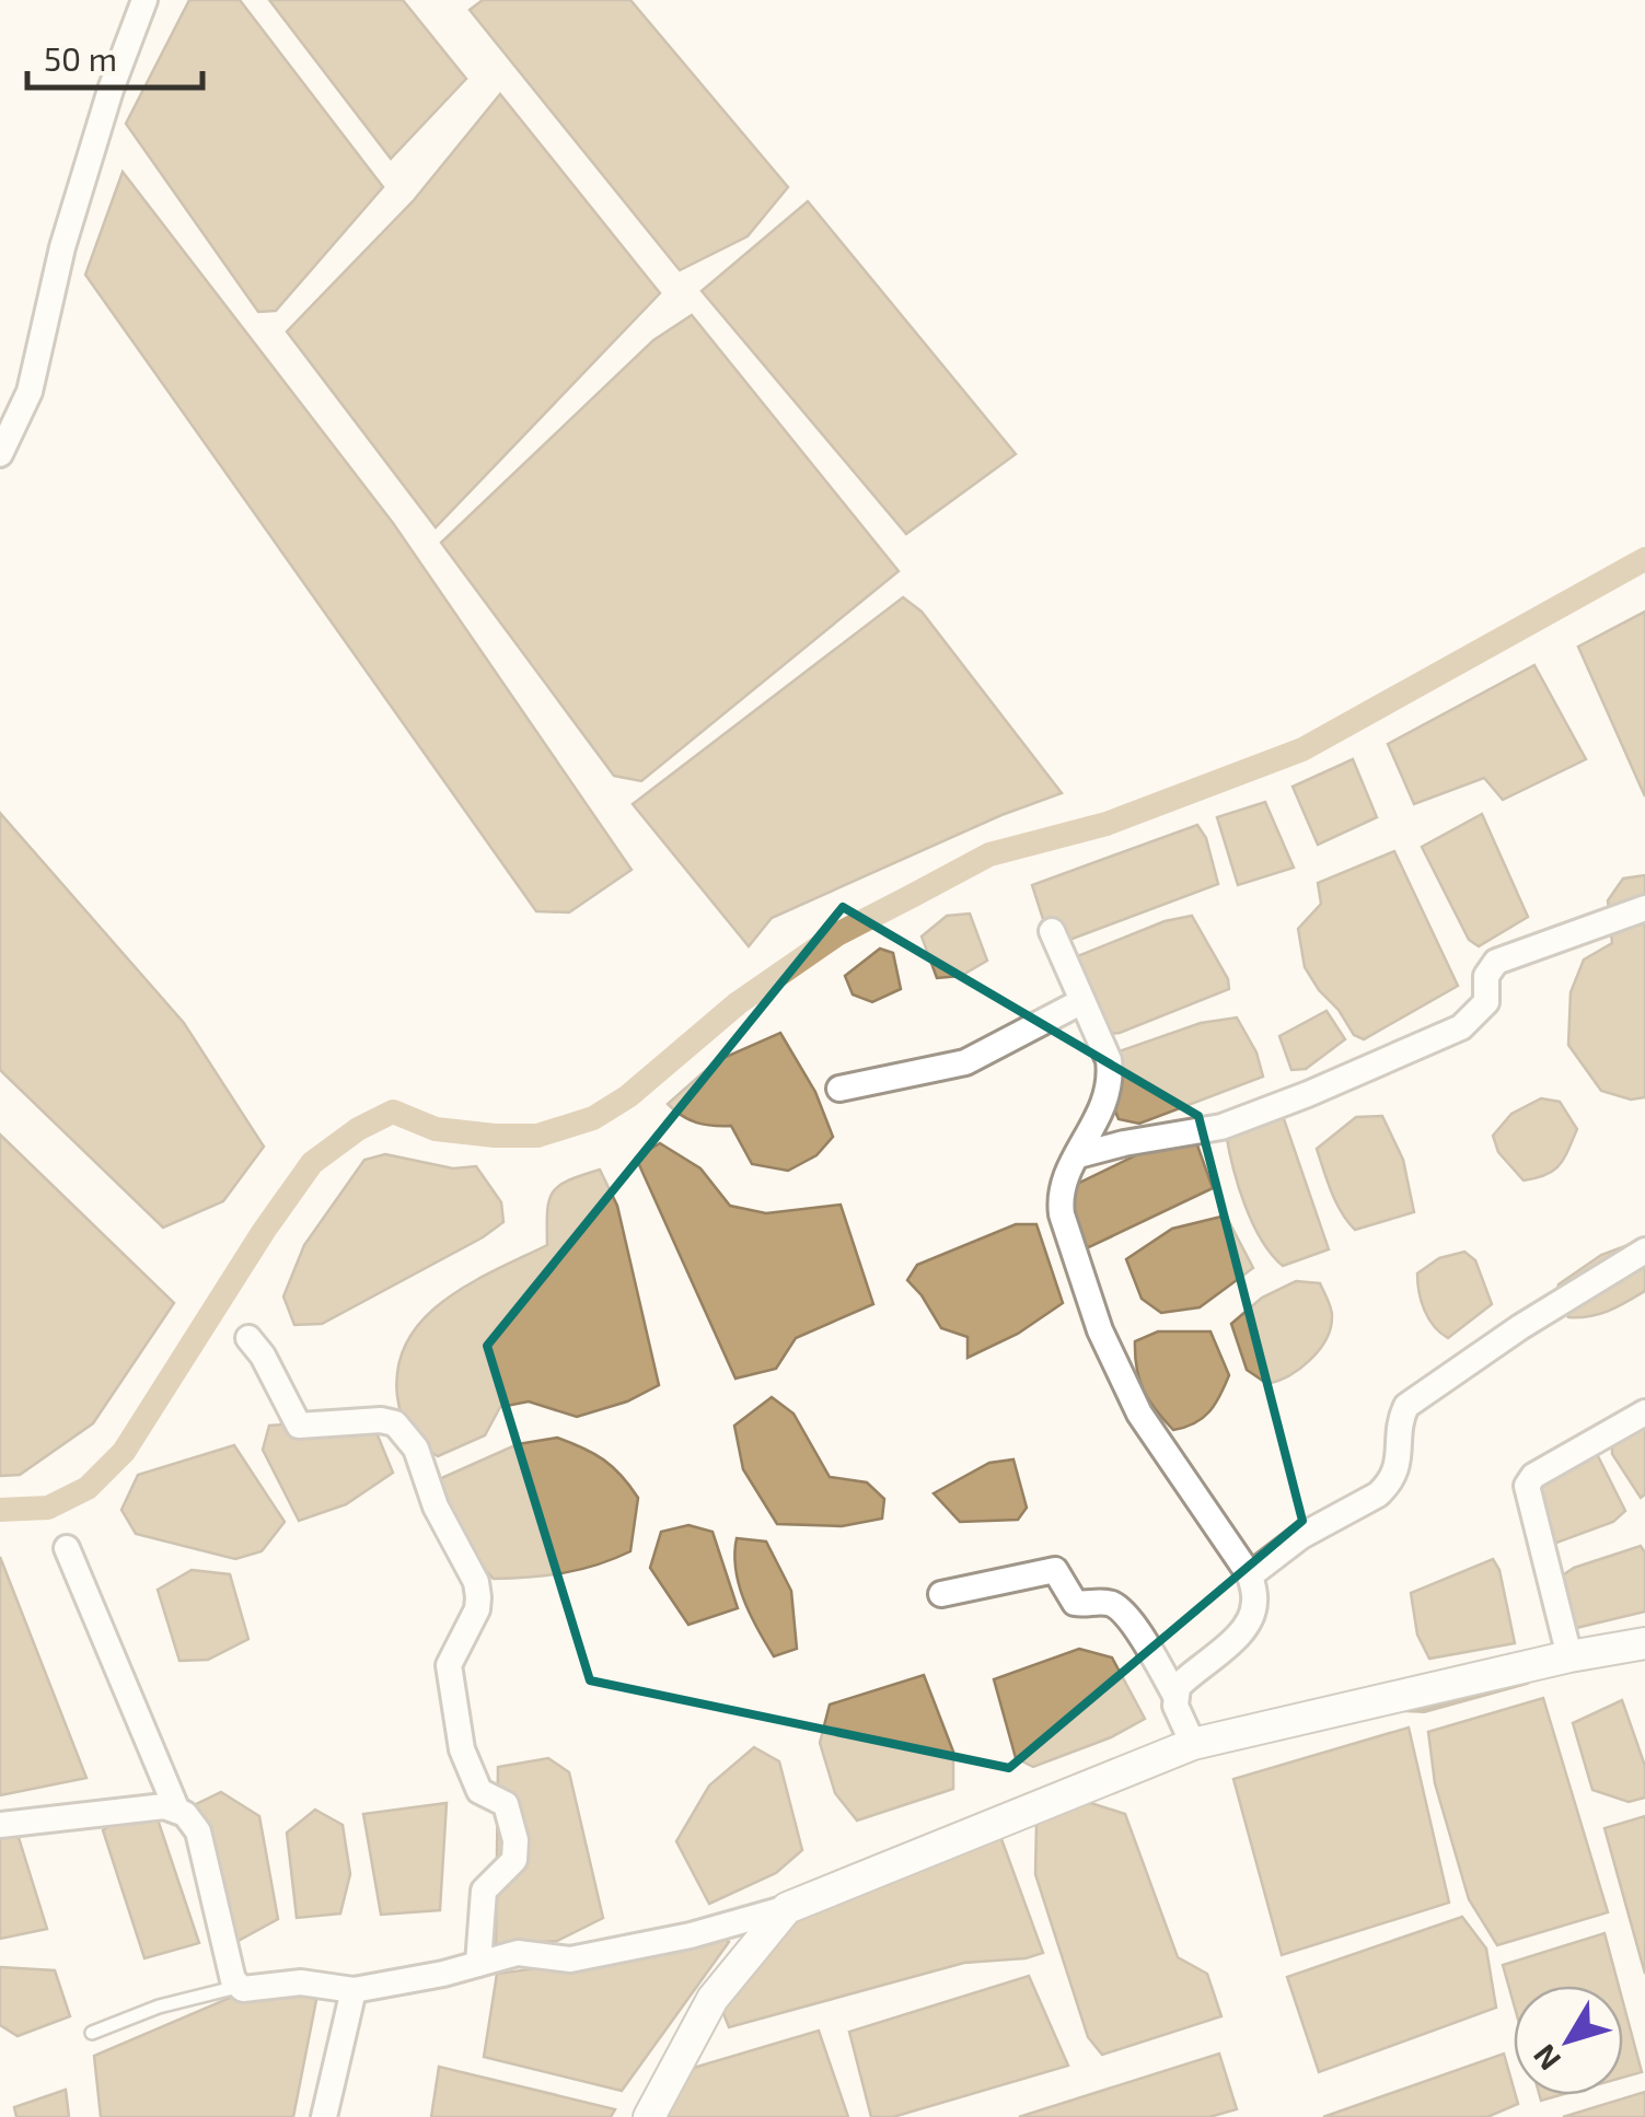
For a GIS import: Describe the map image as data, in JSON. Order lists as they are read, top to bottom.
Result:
{
  "scale_bar": "50 m",
  "north": "bottom left"
}
